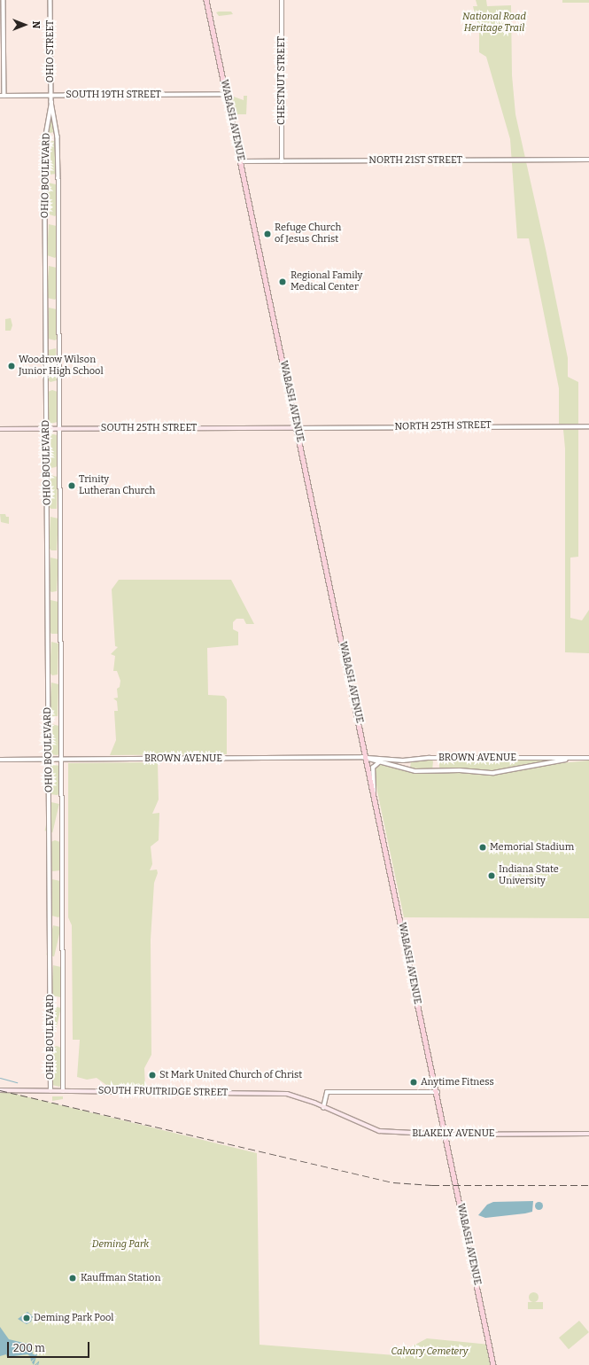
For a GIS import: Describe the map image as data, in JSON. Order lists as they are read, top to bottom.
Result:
{
  "streets": {
    "main road": [
      "WABASH AVENUE",
      "SOUTH 25TH STREET",
      "SOUTH FRUITRIDGE STREET",
      "BLAKELY AVENUE"
    ],
    "street": [
      "OHIO STREET",
      "CHESTNUT STREET",
      "SOUTH 19TH STREET",
      "NORTH 21ST STREET",
      "OHIO BOULEVARD",
      "NORTH 25TH STREET",
      "BROWN AVENUE"
    ]
  },
  "crossings": [
    ["OHIO STREET", "SOUTH 19TH STREET"],
    ["OHIO STREET", "OHIO BOULEVARD"],
    ["CHESTNUT STREET", "NORTH 21ST STREET"],
    ["SOUTH 19TH STREET", "WABASH AVENUE"],
    ["WABASH AVENUE", "NORTH 21ST STREET"],
    ["WABASH AVENUE", "NORTH 25TH STREET"],
    ["WABASH AVENUE", "SOUTH 25TH STREET"],
    ["WABASH AVENUE", "BROWN AVENUE"],
    ["WABASH AVENUE", "BLAKELY AVENUE"],
    ["OHIO BOULEVARD", "SOUTH 25TH STREET"],
    ["OHIO BOULEVARD", "BROWN AVENUE"],
    ["OHIO BOULEVARD", "SOUTH FRUITRIDGE STREET"],
    ["NORTH 25TH STREET", "SOUTH 25TH STREET"],
    ["SOUTH FRUITRIDGE STREET", "BLAKELY AVENUE"]
  ],
  "parks": ["National Road Heritage Trail", "Deming Park", "Calvary Cemetery"],
  "places": [
    "Refuge Church of Jesus Christ",
    "Regional Family Medical Center",
    "Woodrow Wilson Junior High School",
    "Trinity Lutheran Church",
    "Memorial Stadium",
    "Indiana State University",
    "St Mark United Church of Christ",
    "Anytime Fitness",
    "Kauffman Station",
    "Deming Park Pool"
  ],
  "scale_bar": "200 m",
  "north": "right"
}
